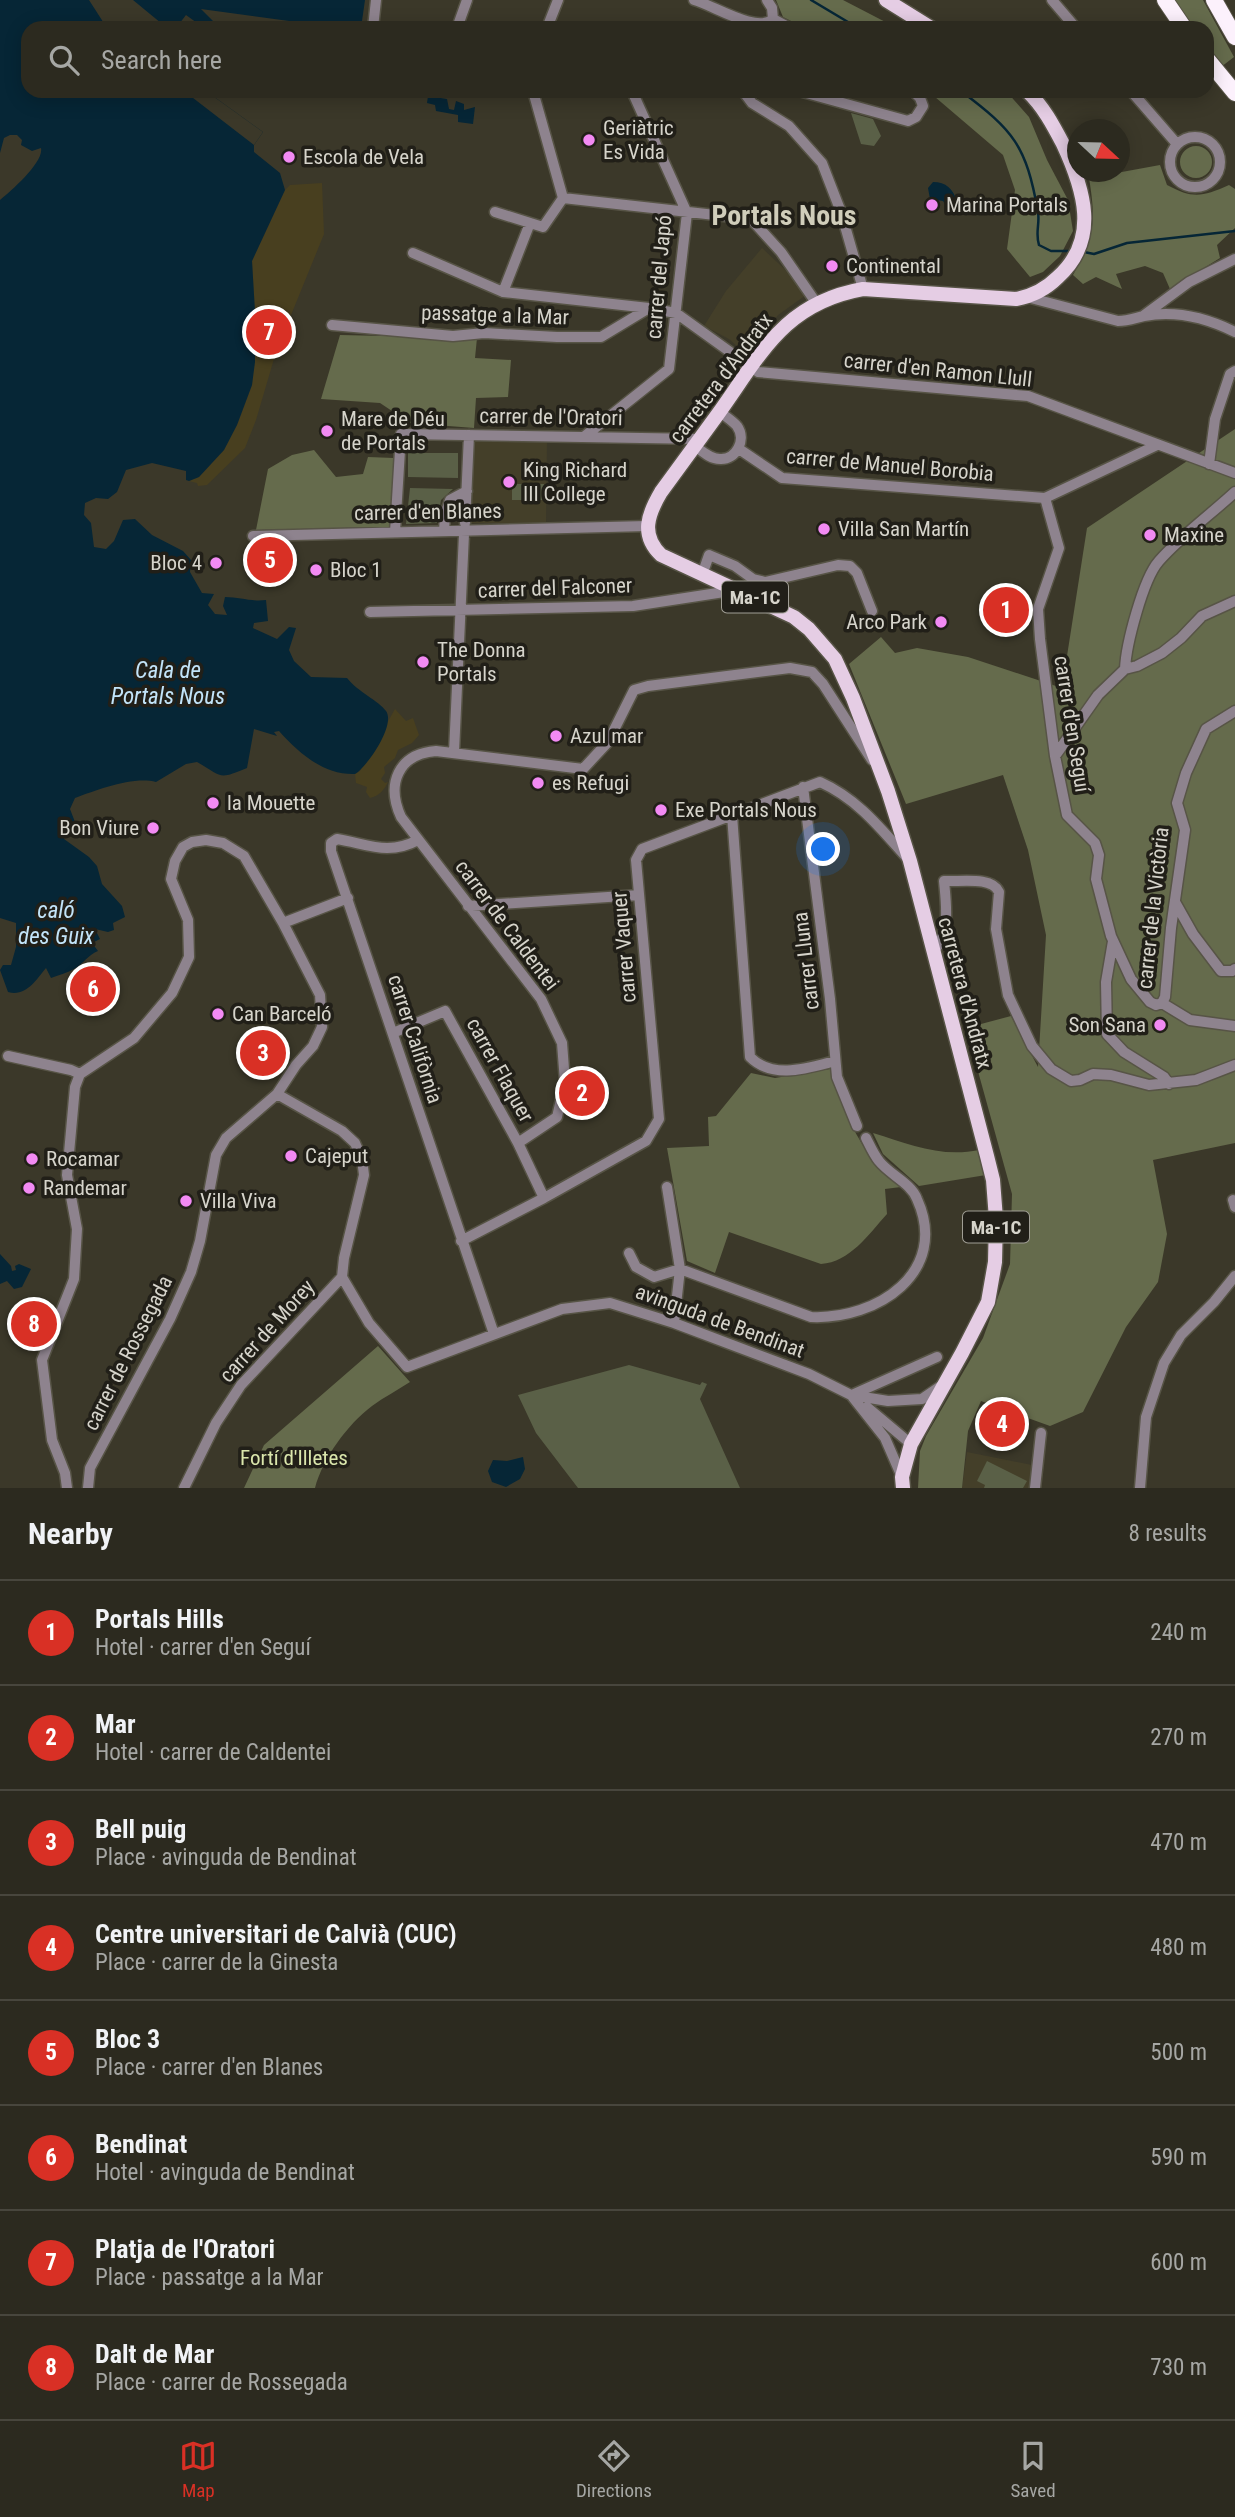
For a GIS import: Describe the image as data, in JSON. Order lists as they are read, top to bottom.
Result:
{
  "streets": {
    "main road": ["carretera d'Andratx", "Ma-1C"],
    "street": [
      "carrer del Japó",
      "passatge a la Mar",
      "carrer d'en Ramon Llull",
      "carrer de l'Oratori",
      "carrer de Manuel Borobia",
      "carrer d'en Blanes",
      "carrer del Falconer",
      "carrer d'en Seguí",
      "carrer de la Victòria",
      "carrer de Caldentei",
      "carrer Vaquer",
      "carrer Lluna",
      "carrer Califòrnia",
      "carrer Flaquer",
      "avinguda de Bendinat",
      "carrer de Morey",
      "carrer de Rossegada"
    ]
  },
  "crossings": [
    ["carrer del Japó", "carrer de l'Oratori"],
    ["carrer d'en Ramon Llull", "carretera d'Andratx"],
    ["carretera d'Andratx", "carrer de l'Oratori"],
    ["carretera d'Andratx", "carrer d'en Blanes"],
    ["carretera d'Andratx", "carrer del Falconer"],
    ["carretera d'Andratx", "carrer Vaquer"],
    ["carretera d'Andratx", "avinguda de Bendinat"],
    ["carrer de l'Oratori", "carrer de Manuel Borobia"],
    ["carrer de l'Oratori", "carrer d'en Blanes"],
    ["carrer de Manuel Borobia", "carrer d'en Seguí"],
    ["carrer d'en Seguí", "carrer de la Victòria"],
    ["carrer de Caldentei", "carrer Califòrnia"],
    ["carrer de Caldentei", "carrer Flaquer"],
    ["carrer Vaquer", "carrer Lluna"],
    ["carrer Vaquer", "carrer Califòrnia"],
    ["carrer Vaquer", "carrer Flaquer"],
    ["carrer Califòrnia", "carrer Flaquer"],
    ["carrer Califòrnia", "avinguda de Bendinat"],
    ["avinguda de Bendinat", "carrer de Morey"]
  ],
  "districts": ["Portals Nous"],
  "water": ["Cala de Portals Nous", "caló des Guix"],
  "parks": ["Fortí d'Illetes"],
  "places": [
    "Geriàtric Es Vida",
    "Escola de Vela",
    "Marina Portals",
    "Continental",
    "Mare de Déu de Portals",
    "King Richard III College",
    "Villa San Martín",
    "Maxine",
    "Bloc 4",
    "Bloc 1",
    "Arco Park",
    "The Donna Portals",
    "Azul mar",
    "es Refugi",
    "la Mouette",
    "Exe Portals Nous",
    "Bon Viure",
    "Can Barceló",
    "Son Sana",
    "Cajeput",
    "Rocamar",
    "Randemar",
    "Villa Viva"
  ],
  "north": "right",
  "page": {
    "search": "Search here",
    "pins": [
      "7",
      "5",
      "1",
      "6",
      "3",
      "2",
      "8",
      "4"
    ],
    "heading": ["Nearby", "8 results"],
    "list": [
      {
        "mark": "1",
        "name": "Portals Hills",
        "note": "Hotel · carrer d'en Seguí",
        "value": "240 m"
      },
      {
        "mark": "2",
        "name": "Mar",
        "note": "Hotel · carrer de Caldentei",
        "value": "270 m"
      },
      {
        "mark": "3",
        "name": "Bell puig",
        "note": "Place · avinguda de Bendinat",
        "value": "470 m"
      },
      {
        "mark": "4",
        "name": "Centre universitari de Calvià (CUC)",
        "note": "Place · carrer de la Ginesta",
        "value": "480 m"
      },
      {
        "mark": "5",
        "name": "Bloc 3",
        "note": "Place · carrer d'en Blanes",
        "value": "500 m"
      },
      {
        "mark": "6",
        "name": "Bendinat",
        "note": "Hotel · avinguda de Bendinat",
        "value": "590 m"
      },
      {
        "mark": "7",
        "name": "Platja de l'Oratori",
        "note": "Place · passatge a la Mar",
        "value": "600 m"
      },
      {
        "mark": "8",
        "name": "Dalt de Mar",
        "note": "Place · carrer de Rossegada",
        "value": "730 m"
      }
    ],
    "nav": ["Map", "Directions", "Saved"]
  }
}
